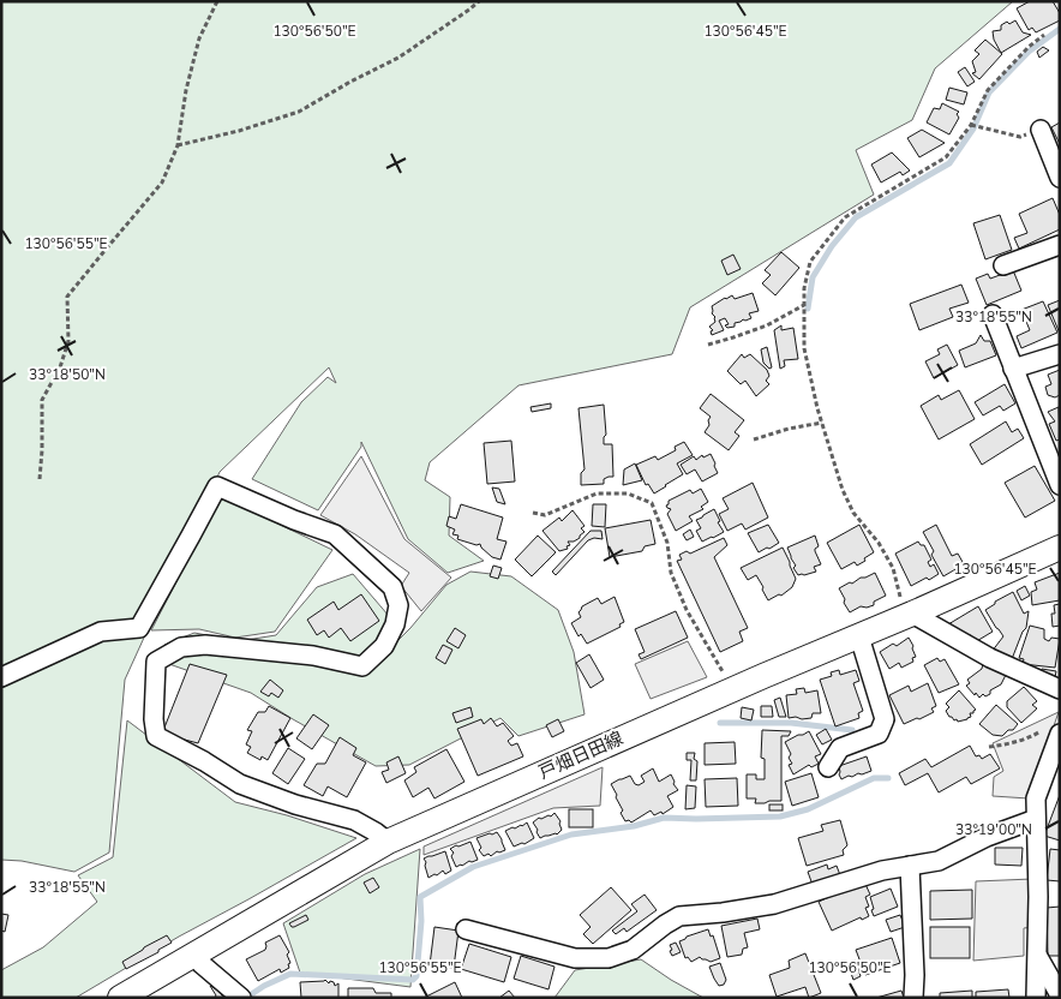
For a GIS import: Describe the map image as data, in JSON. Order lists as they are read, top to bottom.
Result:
{
  "streets": {
    "main road": ["戸畑日田線"]
  },
  "coordinates": [
    "130°56'50\"E",
    "130°56'45\"E",
    "130°56'55\"E",
    "33°18'55\"N",
    "33°18'50\"N",
    "33°19'00\"N"
  ]
}
